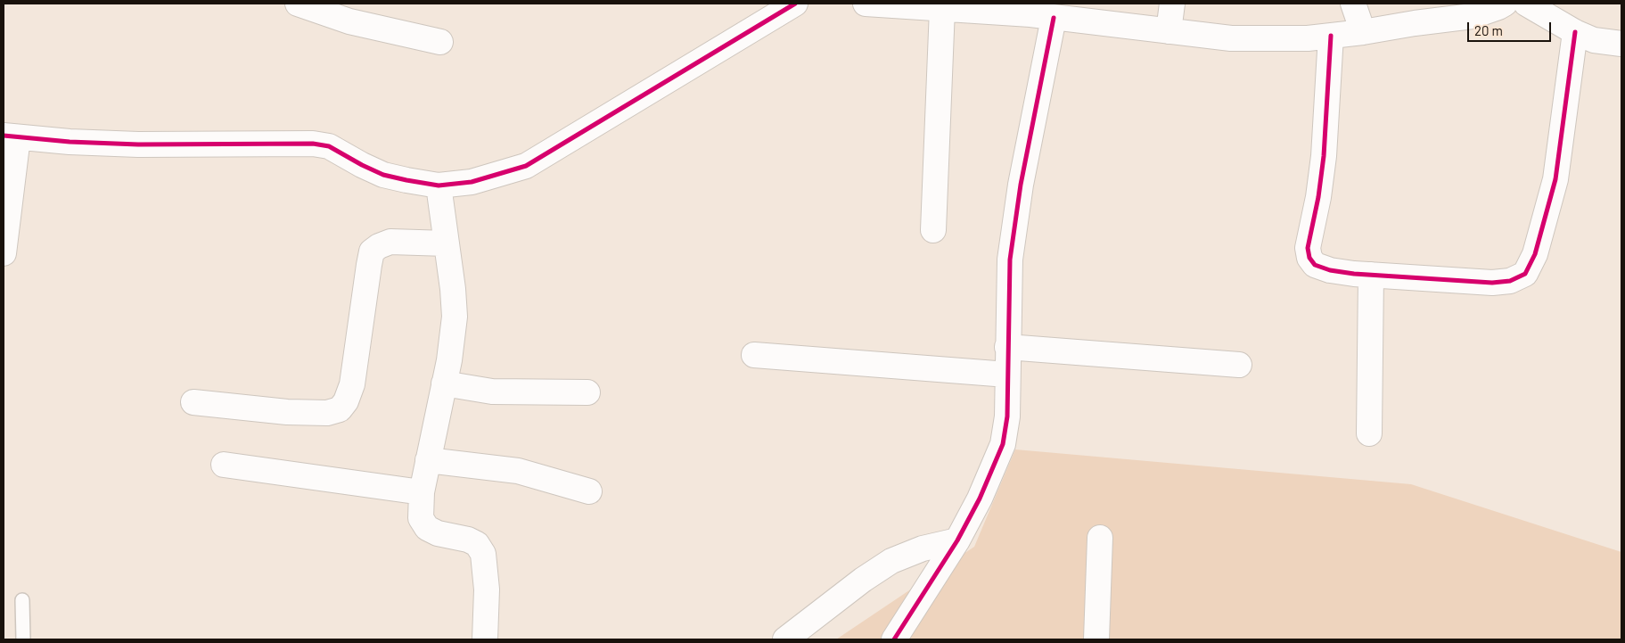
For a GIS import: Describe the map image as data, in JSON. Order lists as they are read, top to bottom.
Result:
{
  "scale_bar": "20 m"
}
